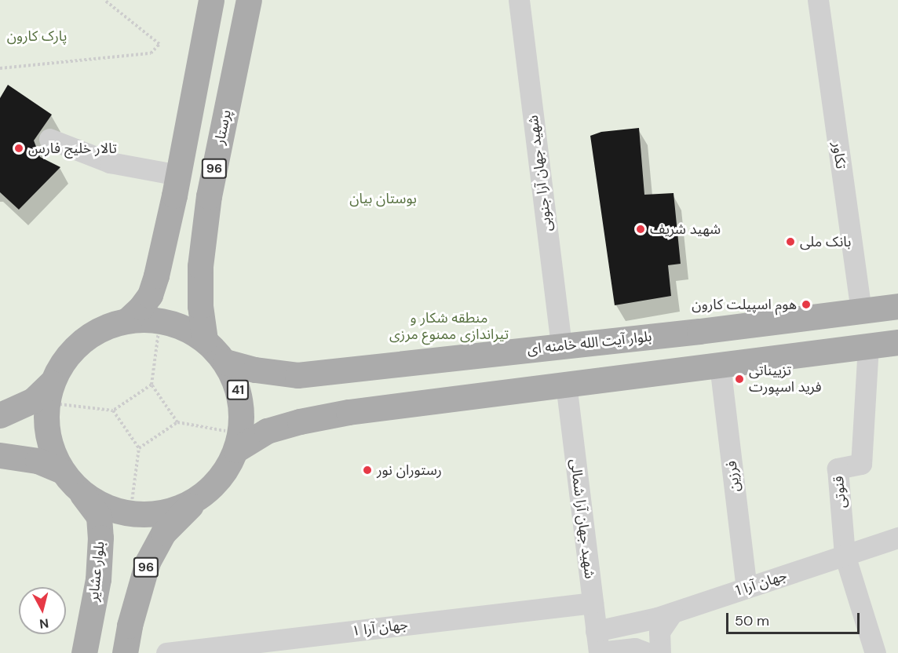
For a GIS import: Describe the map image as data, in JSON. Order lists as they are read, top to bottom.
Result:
{
  "streets": {
    "main road": [
      "پرستار",
      "96",
      "بلوار آیت الله خامنه ای",
      "41",
      "بلوار عشایر"
    ],
    "street": [
      "تکاور",
      "شهید جهان آرا جنوبی",
      "فرزین",
      "قنوتی",
      "شهید جهان آرا شمالی",
      "جهان آرا 1",
      "جهان آرا ۱"
    ]
  },
  "crossings": [
    ["پرستار", "41"],
    ["تکاور", "بلوار آیت الله خامنه ای"],
    ["96", "41"],
    ["شهید جهان آرا جنوبی", "بلوار آیت الله خامنه ای"],
    ["بلوار آیت الله خامنه ای", "41"],
    ["41", "بلوار عشایر"],
    ["فرزین", "جهان آرا 1"],
    ["قنوتی", "جهان آرا 1"],
    ["شهید جهان آرا شمالی", "جهان آرا 1"],
    ["شهید جهان آرا شمالی", "جهان آرا ۱"]
  ],
  "parks": ["پارک کارون", "بوستان بیان", "منطقه شکار و تیراندازی ممنوع مرزی"],
  "places": [
    "تالار خلیج فارس",
    "شهید شریف",
    "بانک ملی",
    "هوم اسپیلت کارون",
    "تزییناتی فرید اسپورت",
    "رستوران نور"
  ],
  "scale_bar": "50 m",
  "north": "bottom"
}
